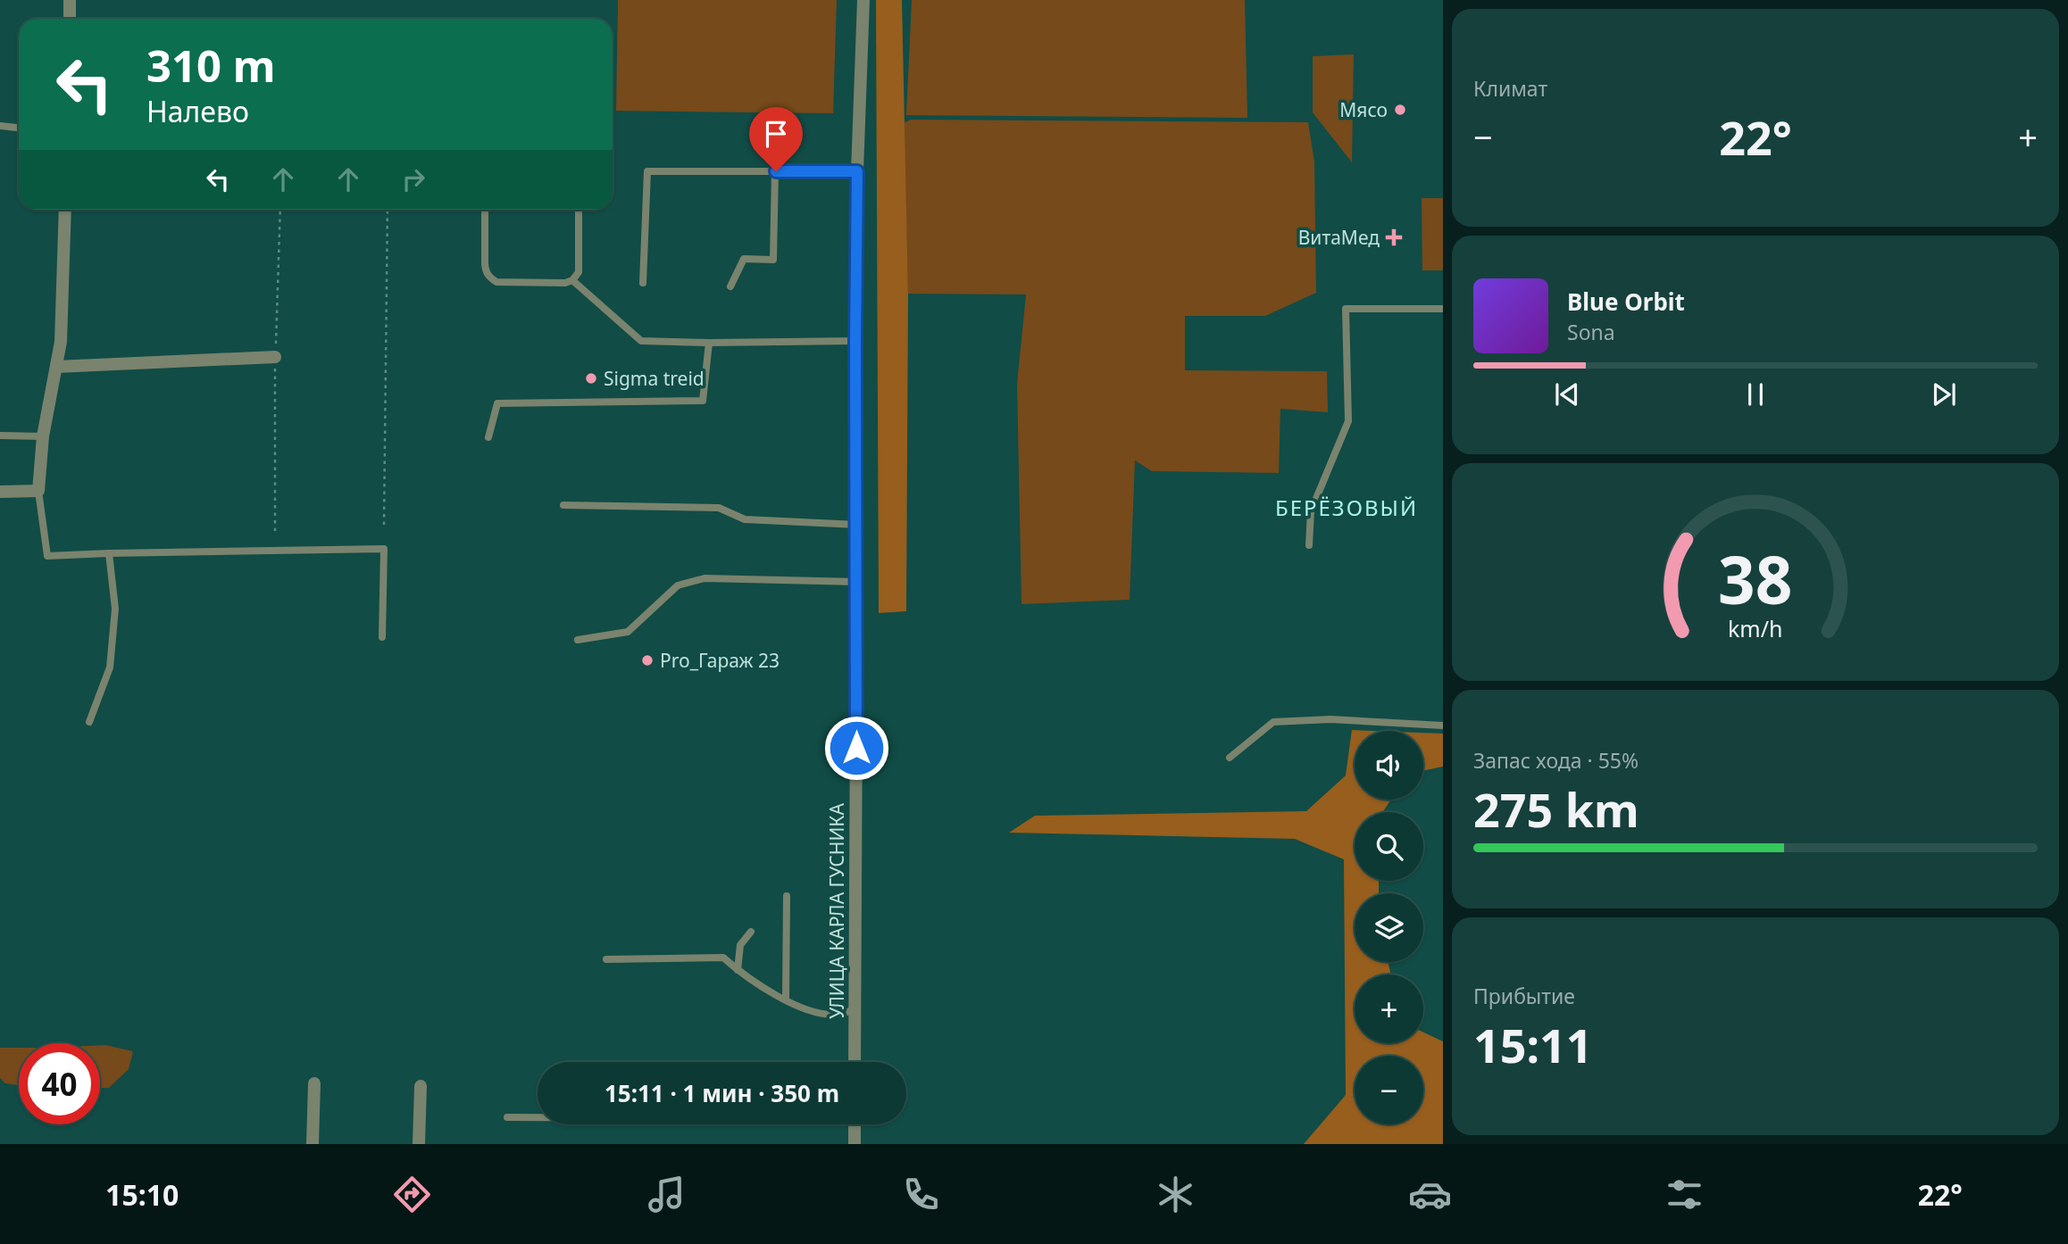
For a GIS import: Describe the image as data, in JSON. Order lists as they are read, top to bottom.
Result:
{
  "streets": {
    "street": ["УЛИЦА КАРЛА ГУСНИКА"]
  },
  "districts": ["БЕРЁЗОВЫЙ"],
  "places": {
    "other": ["Мясо", "Sigma treid", "Pro_Гараж 23"],
    "health": ["ВитаMед"]
  },
  "page": {
    "tile": [
      "Климат",
      ["Запас хода · 55%", "275 km"],
      ["Прибытие", "15:11"]
    ],
    "turn": ["310 m", "Налево"],
    "heat": ["−", "22°", "+"],
    "song": ["Blue Orbit", "Sona"],
    "map_buttons": ["+", "−"],
    "limit": "40",
    "trip": "15:11 · 1 мин · 350 m",
    "tabs": ["15:10", "22°"],
    "gauge": ["38", "km/h"]
  }
}
